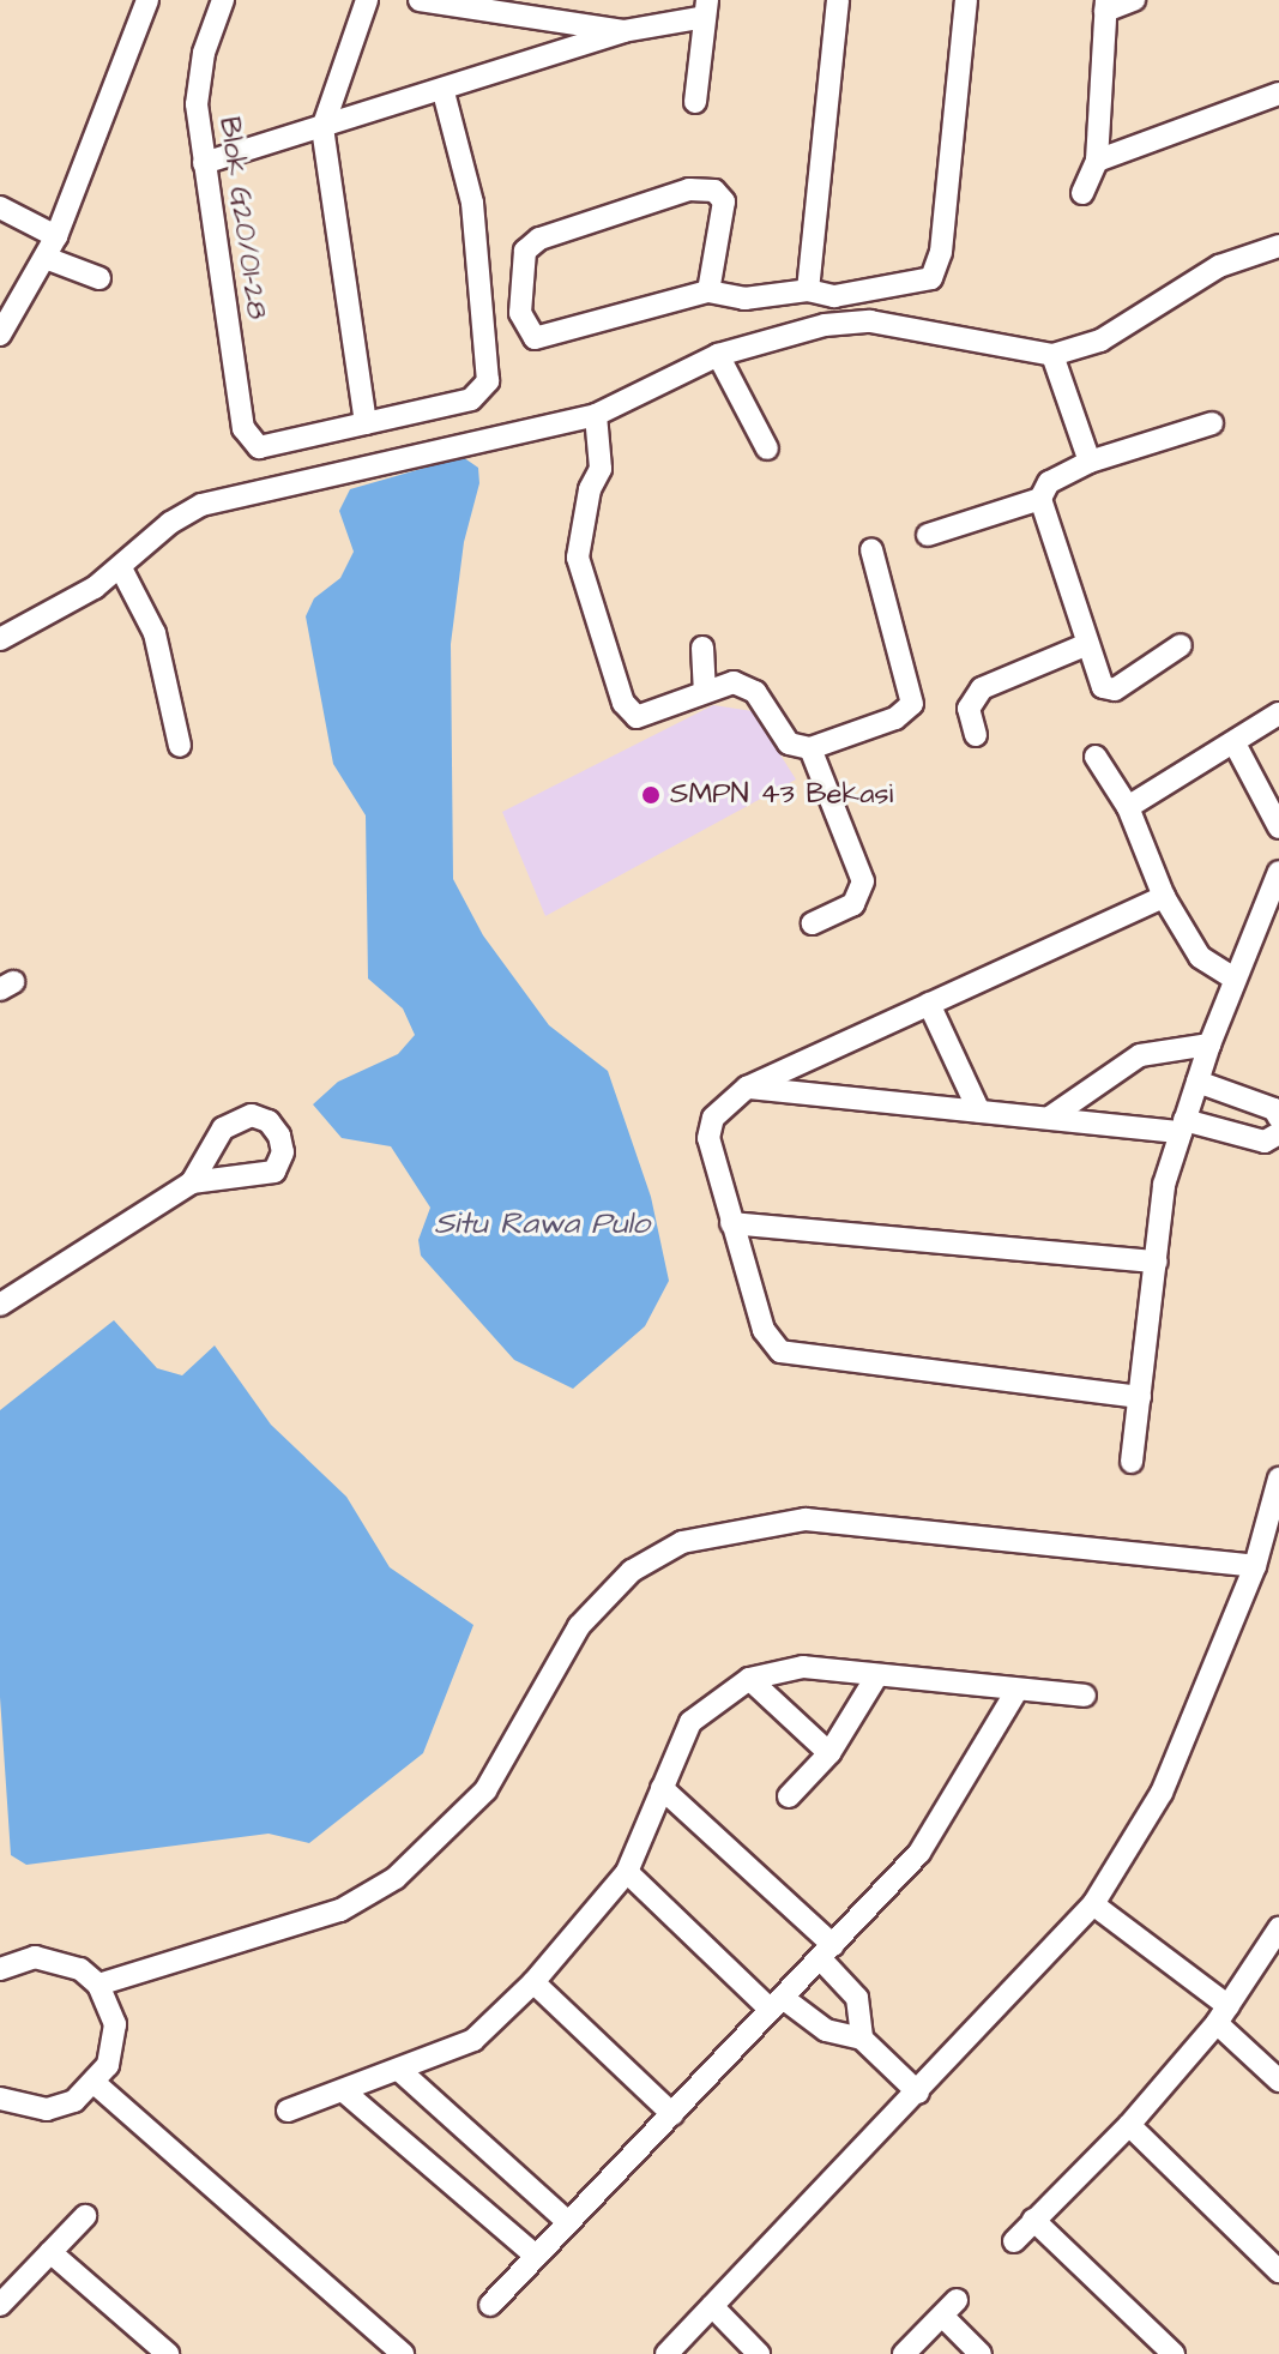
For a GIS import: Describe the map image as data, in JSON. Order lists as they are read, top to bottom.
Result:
{
  "streets": {
    "street": ["Blok G20/01-28"]
  },
  "water": ["Situ Rawa Pulo"],
  "places": ["SMPN 43 Bekasi"]
}
